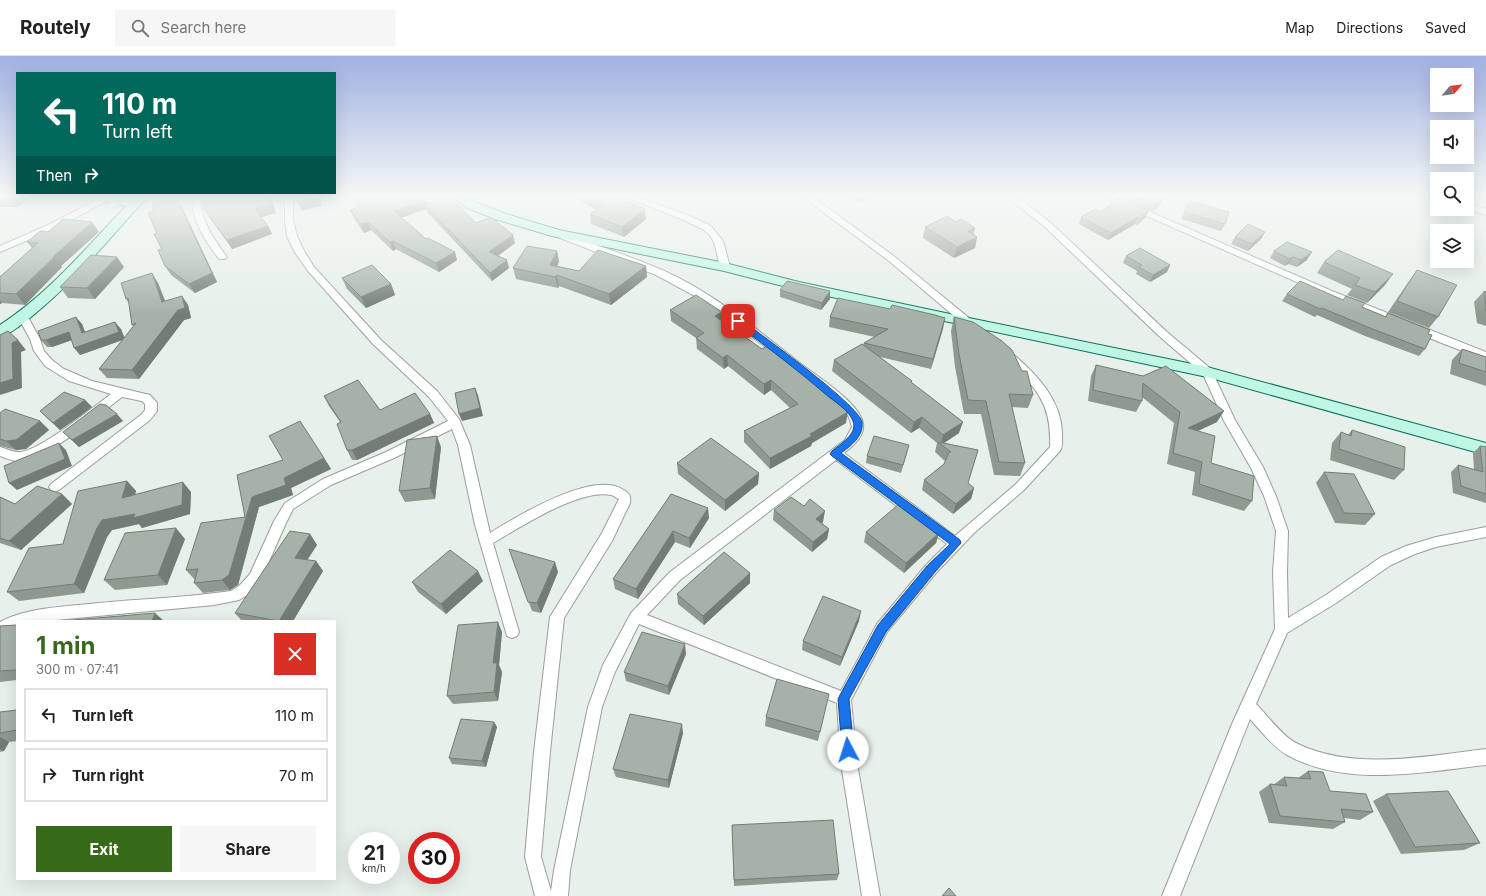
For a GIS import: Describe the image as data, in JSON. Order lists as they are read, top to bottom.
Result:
{
  "north": "top right",
  "page": {
    "header": "Routely",
    "search": "Search here",
    "nav": ["Map", "Directions", "Saved"],
    "turn": ["110 m", "Turn left"],
    "then": "Then",
    "heading": ["1 min", "300 m · 07:41"],
    "list": [
      {
        "name": "Turn left",
        "value": "110 m"
      },
      {
        "name": "Turn right",
        "value": "70 m"
      }
    ],
    "buttons": ["Exit", "Share"],
    "speed": "21 km/h",
    "limit": "30"
  }
}
